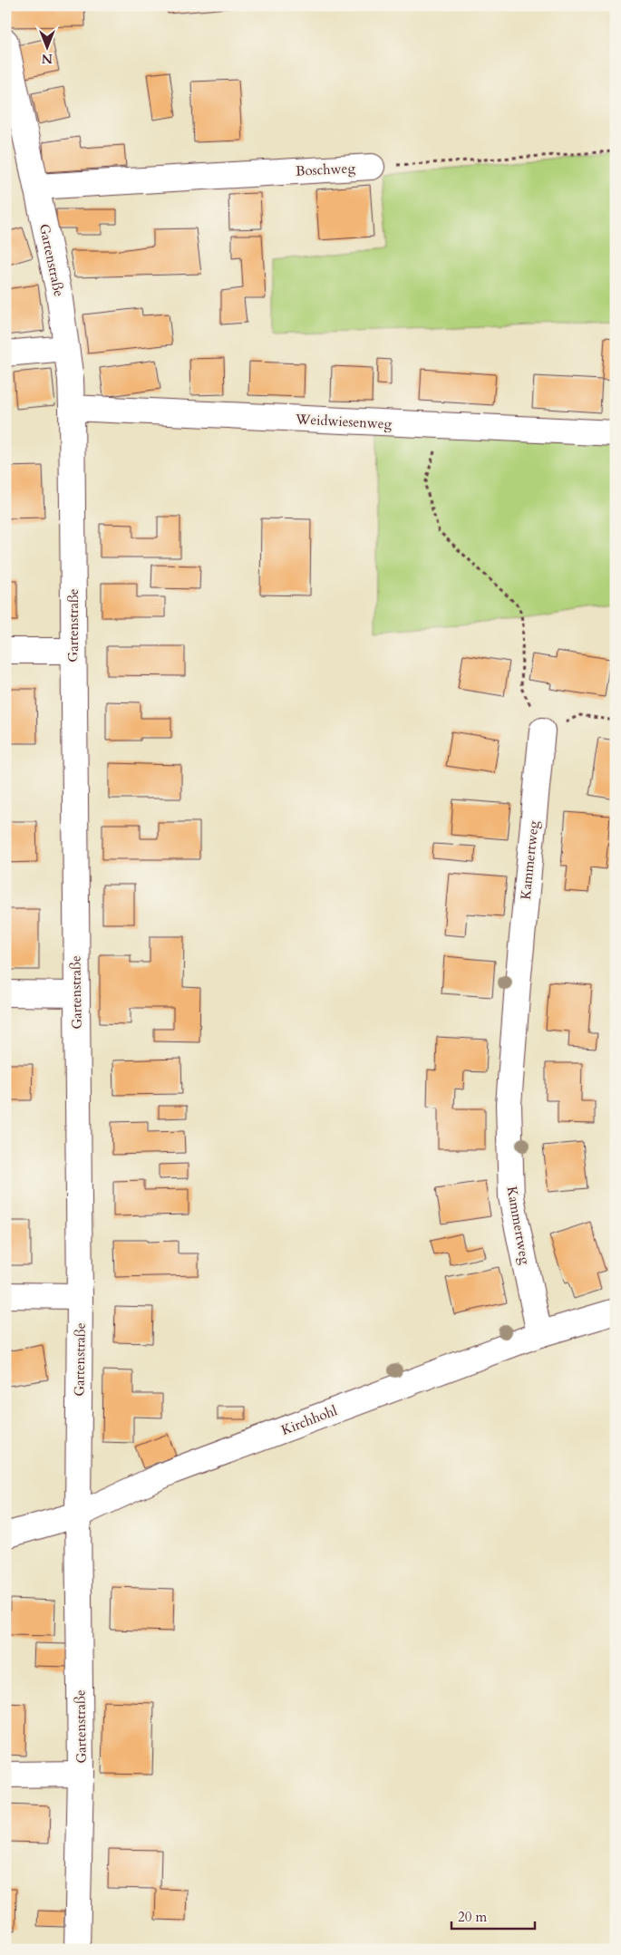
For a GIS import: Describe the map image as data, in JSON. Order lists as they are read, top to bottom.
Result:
{
  "streets": {
    "street": [
      "Boschweg",
      "Gartenstraße",
      "Weidwiesenweg",
      "Kammertweg",
      "Kirchhohl"
    ]
  },
  "crossings": [
    ["Boschweg", "Gartenstraße"],
    ["Gartenstraße", "Weidwiesenweg"],
    ["Gartenstraße", "Kirchhohl"],
    ["Kammertweg", "Kirchhohl"]
  ],
  "scale_bar": "20 m",
  "north": "bottom"
}
